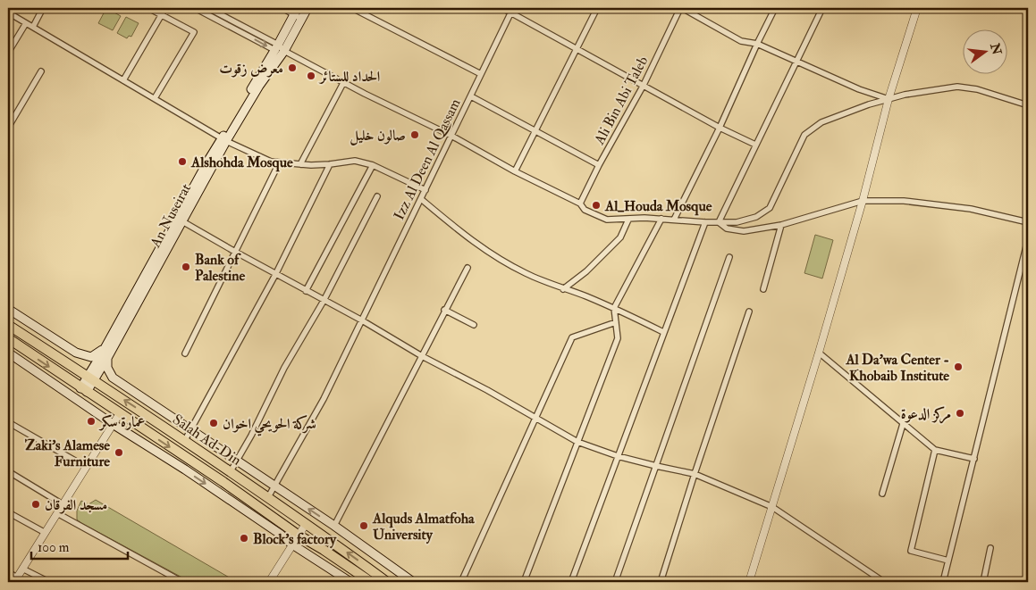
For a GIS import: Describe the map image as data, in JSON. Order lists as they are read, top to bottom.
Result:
{
  "streets": {
    "highway": ["Salah Ad-Din"],
    "main road": ["An Nuseirat"],
    "street": ["Ali Bin Abi Taleb", "Izz Al Deen Al Qassam"]
  },
  "crossings": [
    ["Izz Al Deen Al Qassam", "Salah Ad-Din"],
    ["An Nuseirat", "Salah Ad-Din"]
  ],
  "places": [
    "معرض زقوت",
    "الحداد للستائر",
    "صالون خليل",
    "Alshohda Mosque",
    "Al_Houda Mosque",
    "Bank of Palestine",
    "Al Da'wa Center - Khobaib Institute",
    "مركز الدعوة",
    "عمارة سكر",
    "شركة الحويحي اخوان",
    "Zaki's Alamese Furniture",
    "مسجد الفرقان",
    "Alquds Almatfoha University",
    "Block's factory"
  ],
  "scale_bar": "100 m",
  "north": "right"
}
